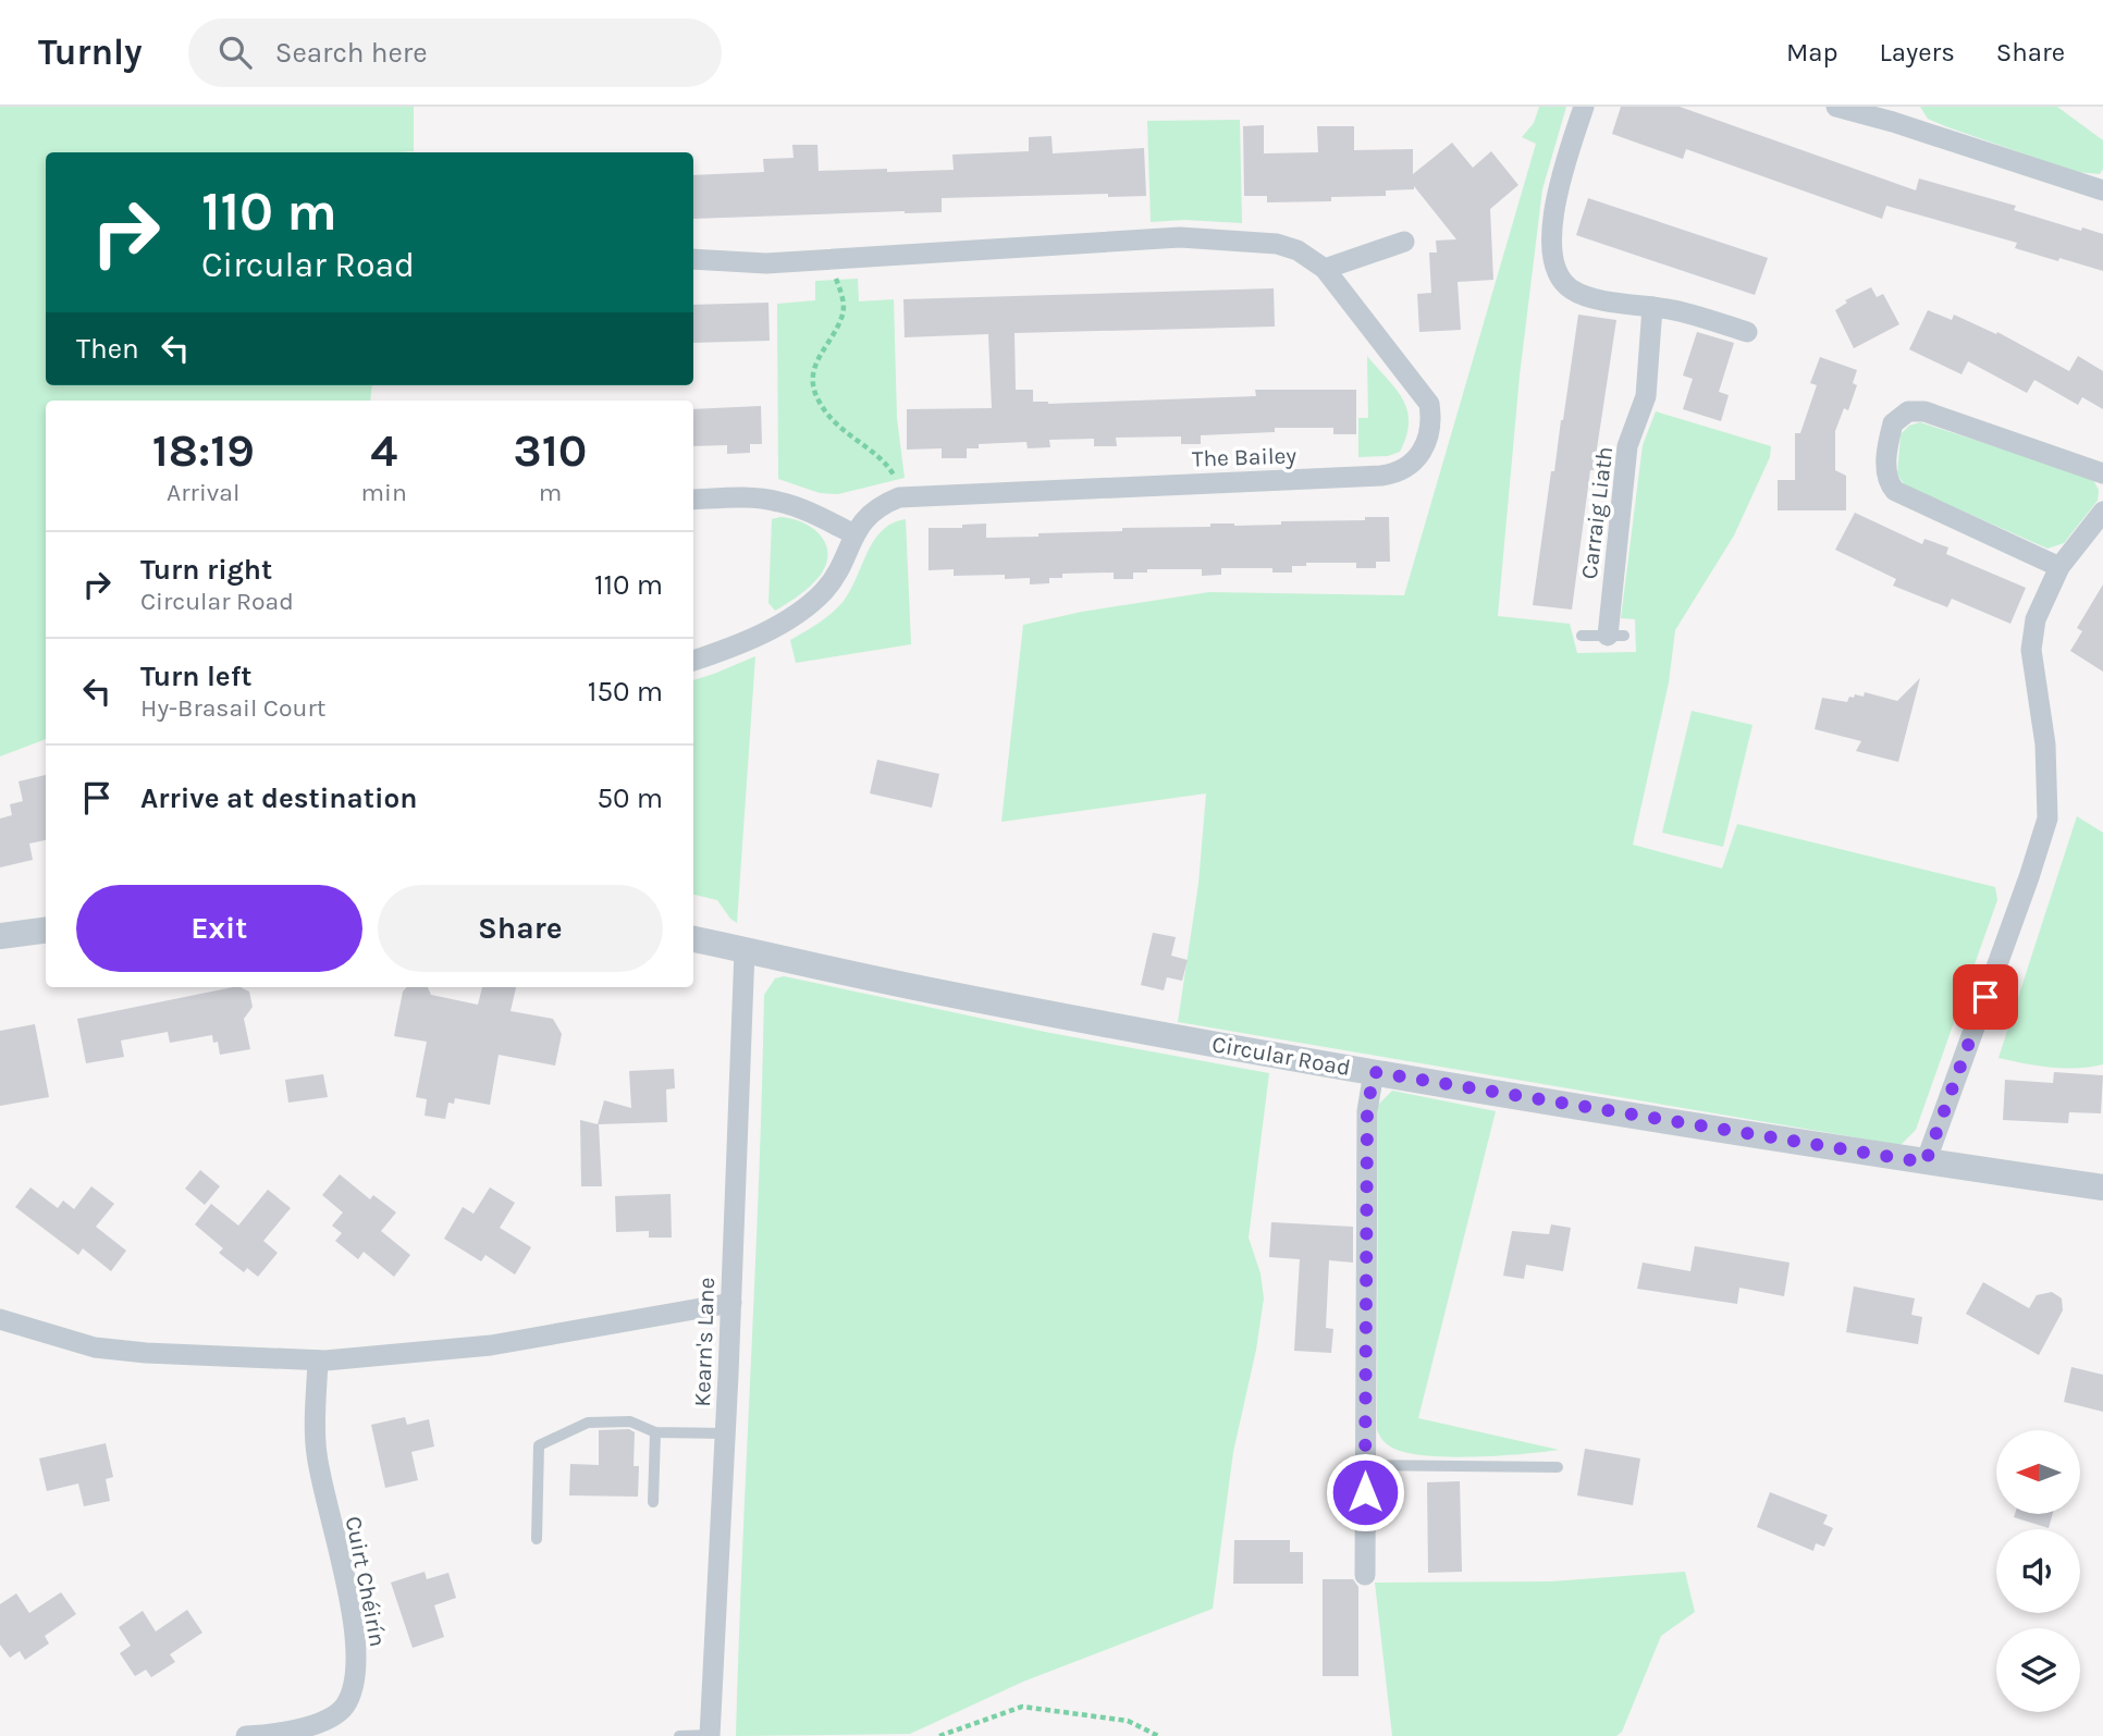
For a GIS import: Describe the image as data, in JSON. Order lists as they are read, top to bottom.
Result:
{
  "streets": {
    "street": [
      "The Bailey",
      "Carraig Liath",
      "Circular Road",
      "Kearn's Lane",
      "Cuirt Chéirín"
    ]
  },
  "crossings": [
    ["Circular Road", "Kearn's Lane"]
  ],
  "north": "left",
  "page": {
    "header": "Turnly",
    "search": "Search here",
    "nav": ["Map", "Layers", "Share"],
    "turn": ["110 m", "Circular Road"],
    "then": "Then",
    "eta": [
      "18:19",
      "Arrival",
      "4",
      "min",
      "310",
      "m"
    ],
    "list": [
      {
        "name": "Turn right",
        "note": "Circular Road",
        "value": "110 m"
      },
      {
        "name": "Turn left",
        "note": "Hy-Brasail Court",
        "value": "150 m"
      },
      {
        "name": "Arrive at destination",
        "value": "50 m"
      }
    ],
    "buttons": ["Exit", "Share"]
  }
}
